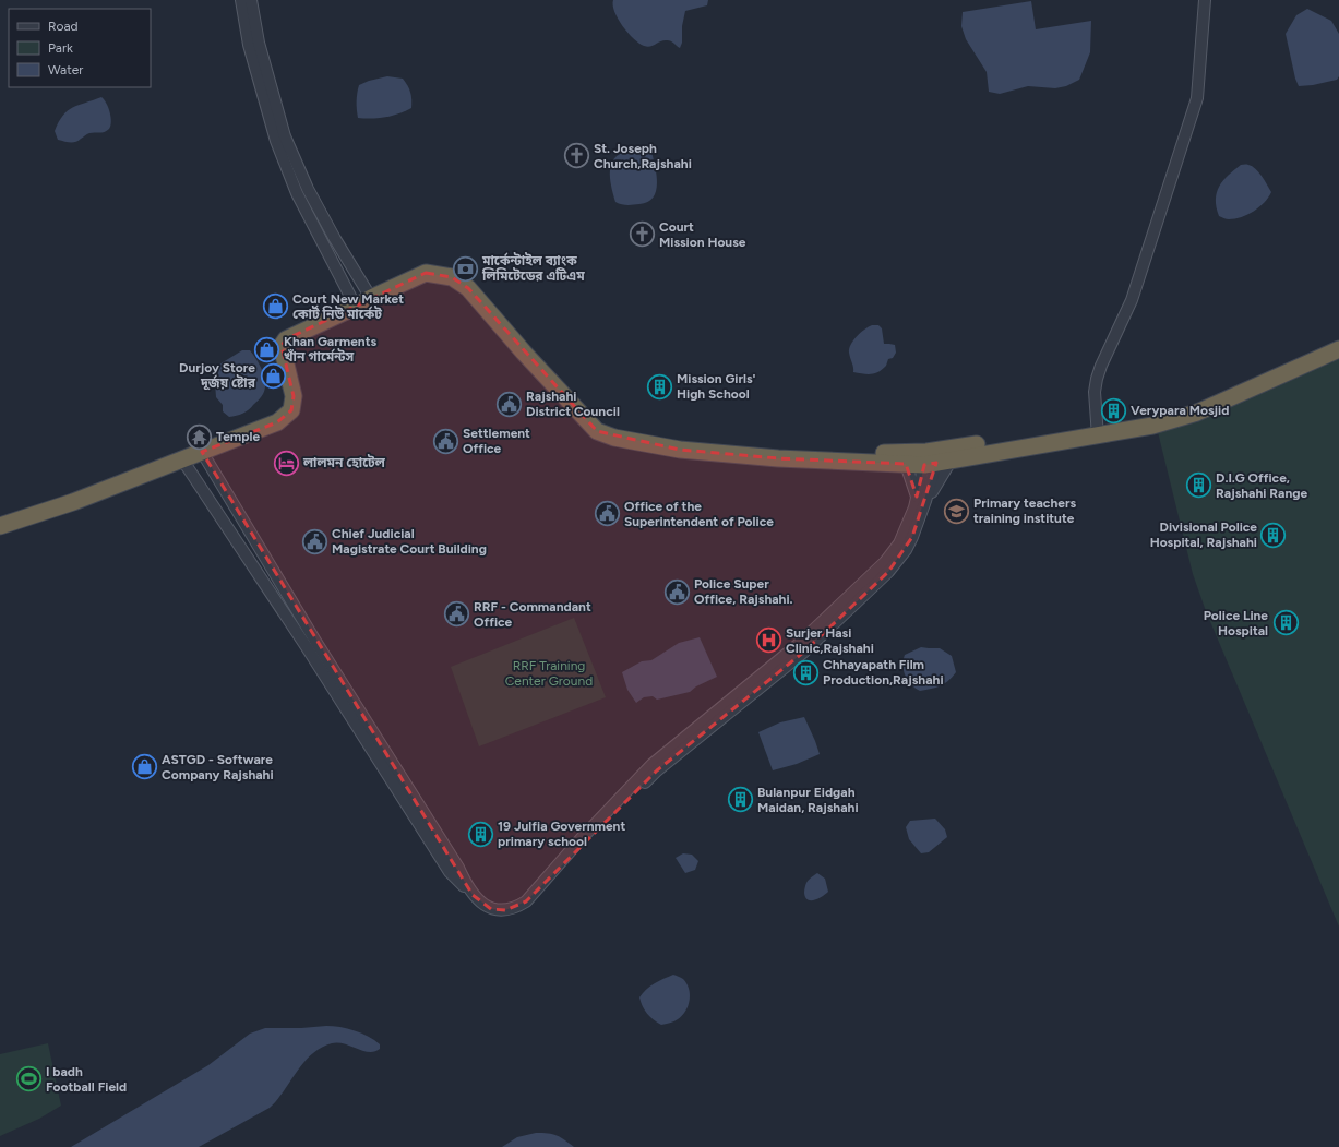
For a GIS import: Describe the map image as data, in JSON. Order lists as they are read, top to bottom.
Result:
{
  "parks": ["RRF Training Center Ground"],
  "places": {
    "church": ["St. Joseph Church,Rajshahi", "Court Mission House"],
    "bank": ["মার্কেন্টাইল ব্যাংক লিমিটেডের এটিএম"],
    "shop": [
      "Court New Market কোর্ট নিউ মার্কেট",
      "Khan Garments খাঁন গার্মেন্টস",
      "Durjoy Store দূর্জয় ষ্টোর",
      "ASTGD - Software Company Rajshahi"
    ],
    "building": [
      "Mission Girls' High School",
      "Verypara Mosjid",
      "D.I.G Office, Rajshahi Range",
      "Divisional Police Hospital, Rajshahi",
      "Police Line Hospital",
      "Chhayapath Film Production,Rajshahi",
      "Bulanpur Eidgah Maidan, Rajshahi",
      "19 Julfia Government primary school"
    ],
    "public building": [
      "Rajshahi District Council",
      "Settlement Office",
      "Office of the Superintendent of Police",
      "Chief Judicial Magistrate Court Building",
      "Police Super Office, Rajshahi.",
      "RRF - Commandant Office"
    ],
    "temple": ["Temple"],
    "hotel": ["লালমন হোটেল"],
    "school or university": ["Primary teachers training institute"],
    "hospital": ["Surjer Hasi Clinic,Rajshahi"],
    "sports": ["I badh Football Field"]
  },
  "legend": ["Road", "Park", "Water"]
}
